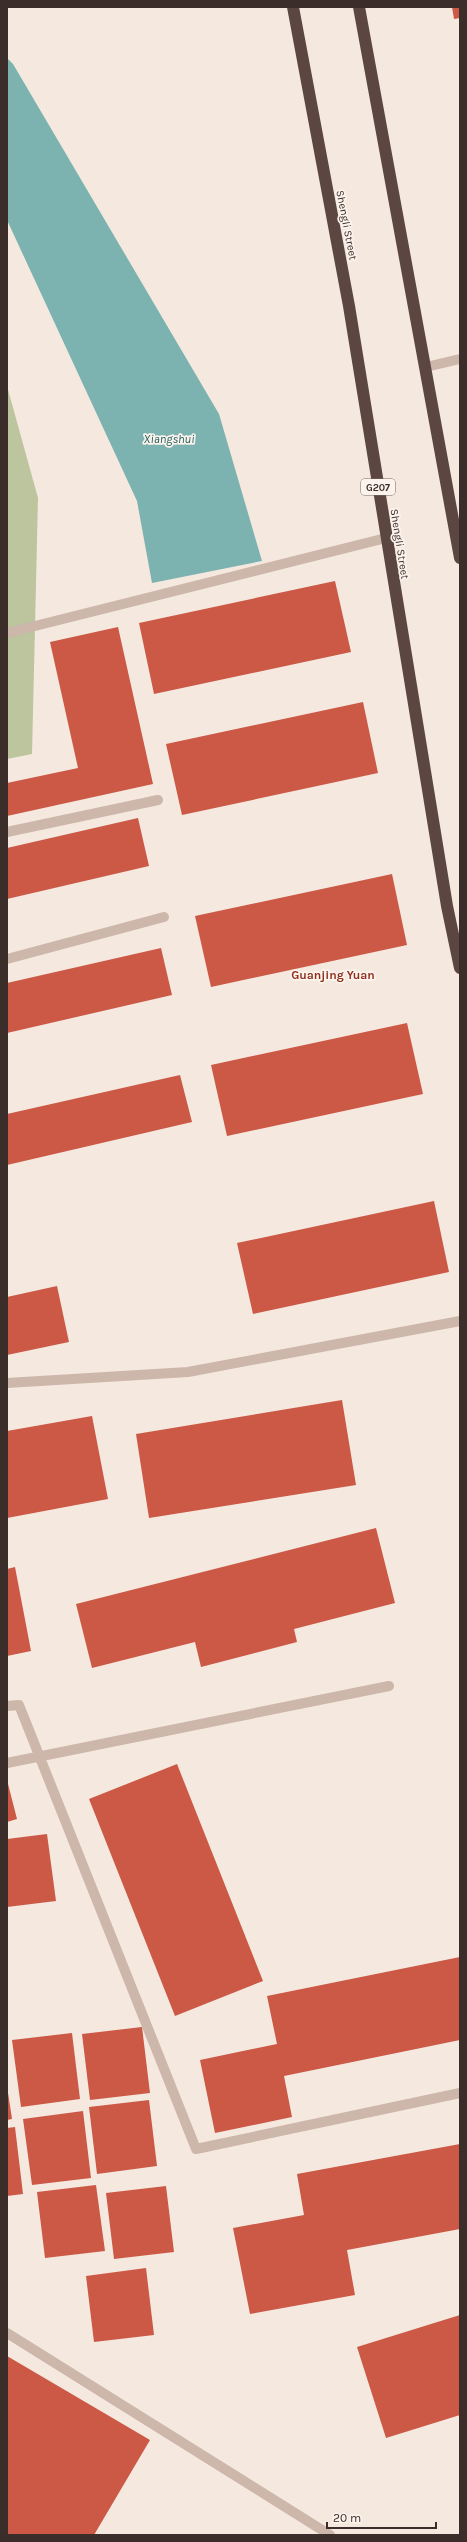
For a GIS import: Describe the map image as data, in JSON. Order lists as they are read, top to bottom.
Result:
{
  "streets": {
    "highway": ["Shengli Street", "G207"]
  },
  "districts": ["Guanjing Yuan"],
  "water": ["Xiangshui"],
  "scale_bar": "20 m"
}
